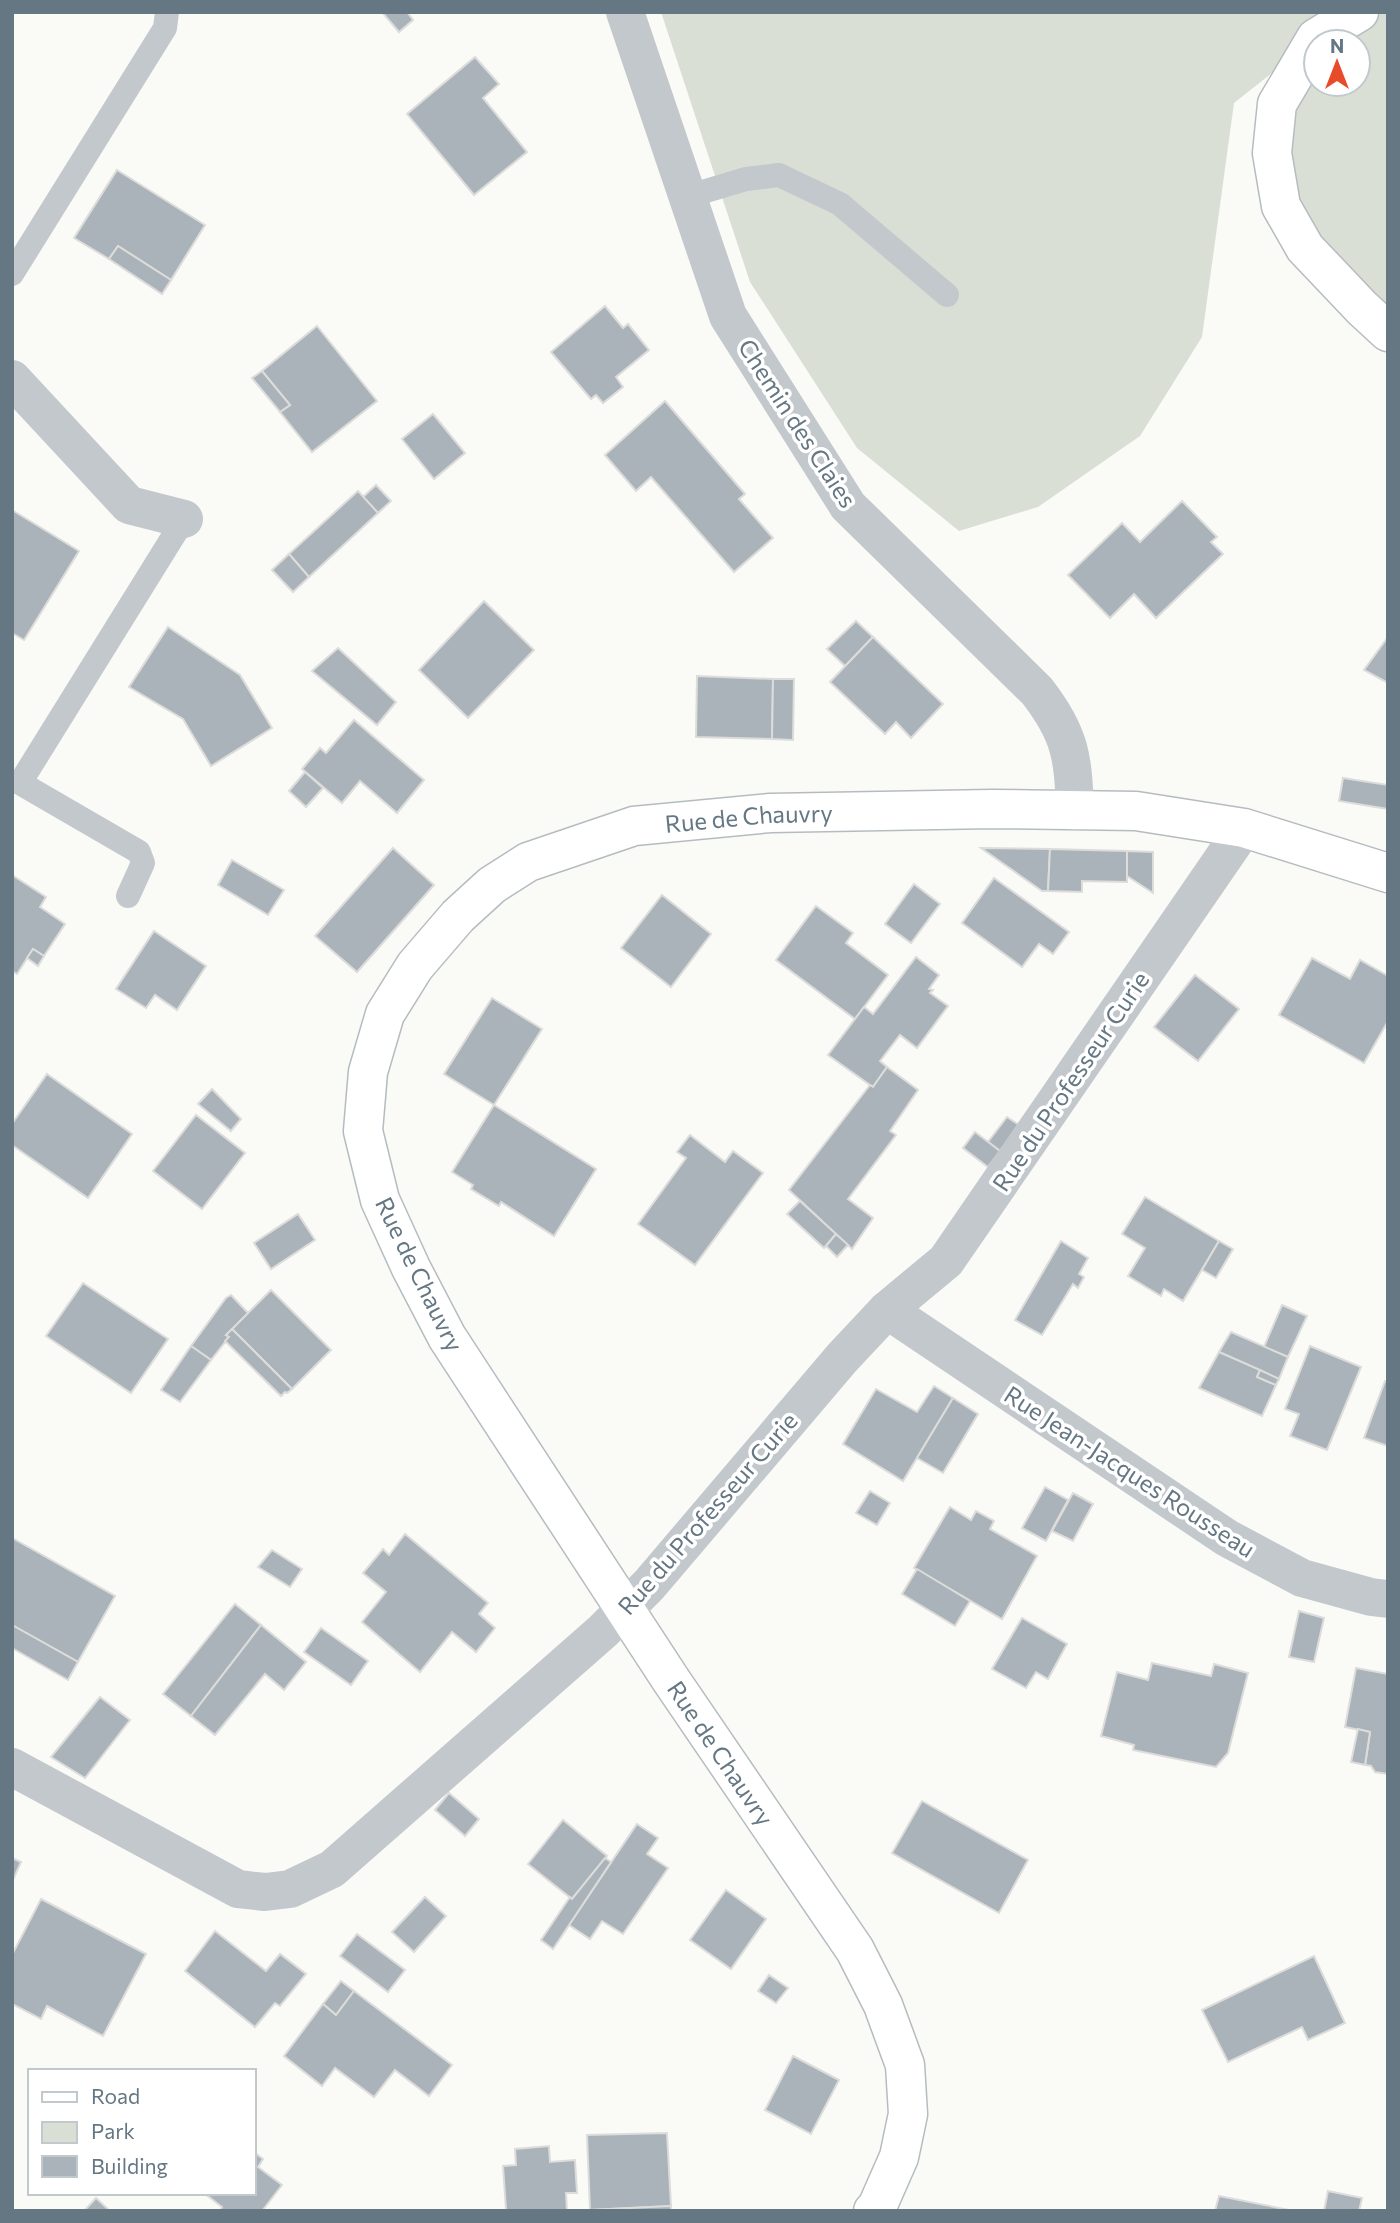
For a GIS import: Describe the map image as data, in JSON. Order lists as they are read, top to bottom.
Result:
{
  "streets": {
    "street": [
      "Chemin des Claies",
      "Rue de Chauvry",
      "Rue du Professeur Curie",
      "Rue Jean-Jacques Rousseau"
    ]
  },
  "crossings": [
    ["Chemin des Claies", "Rue de Chauvry"],
    ["Rue de Chauvry", "Rue du Professeur Curie"],
    ["Rue du Professeur Curie", "Rue Jean-Jacques Rousseau"]
  ],
  "legend": ["Road", "Park", "Building"],
  "north": "top"
}
